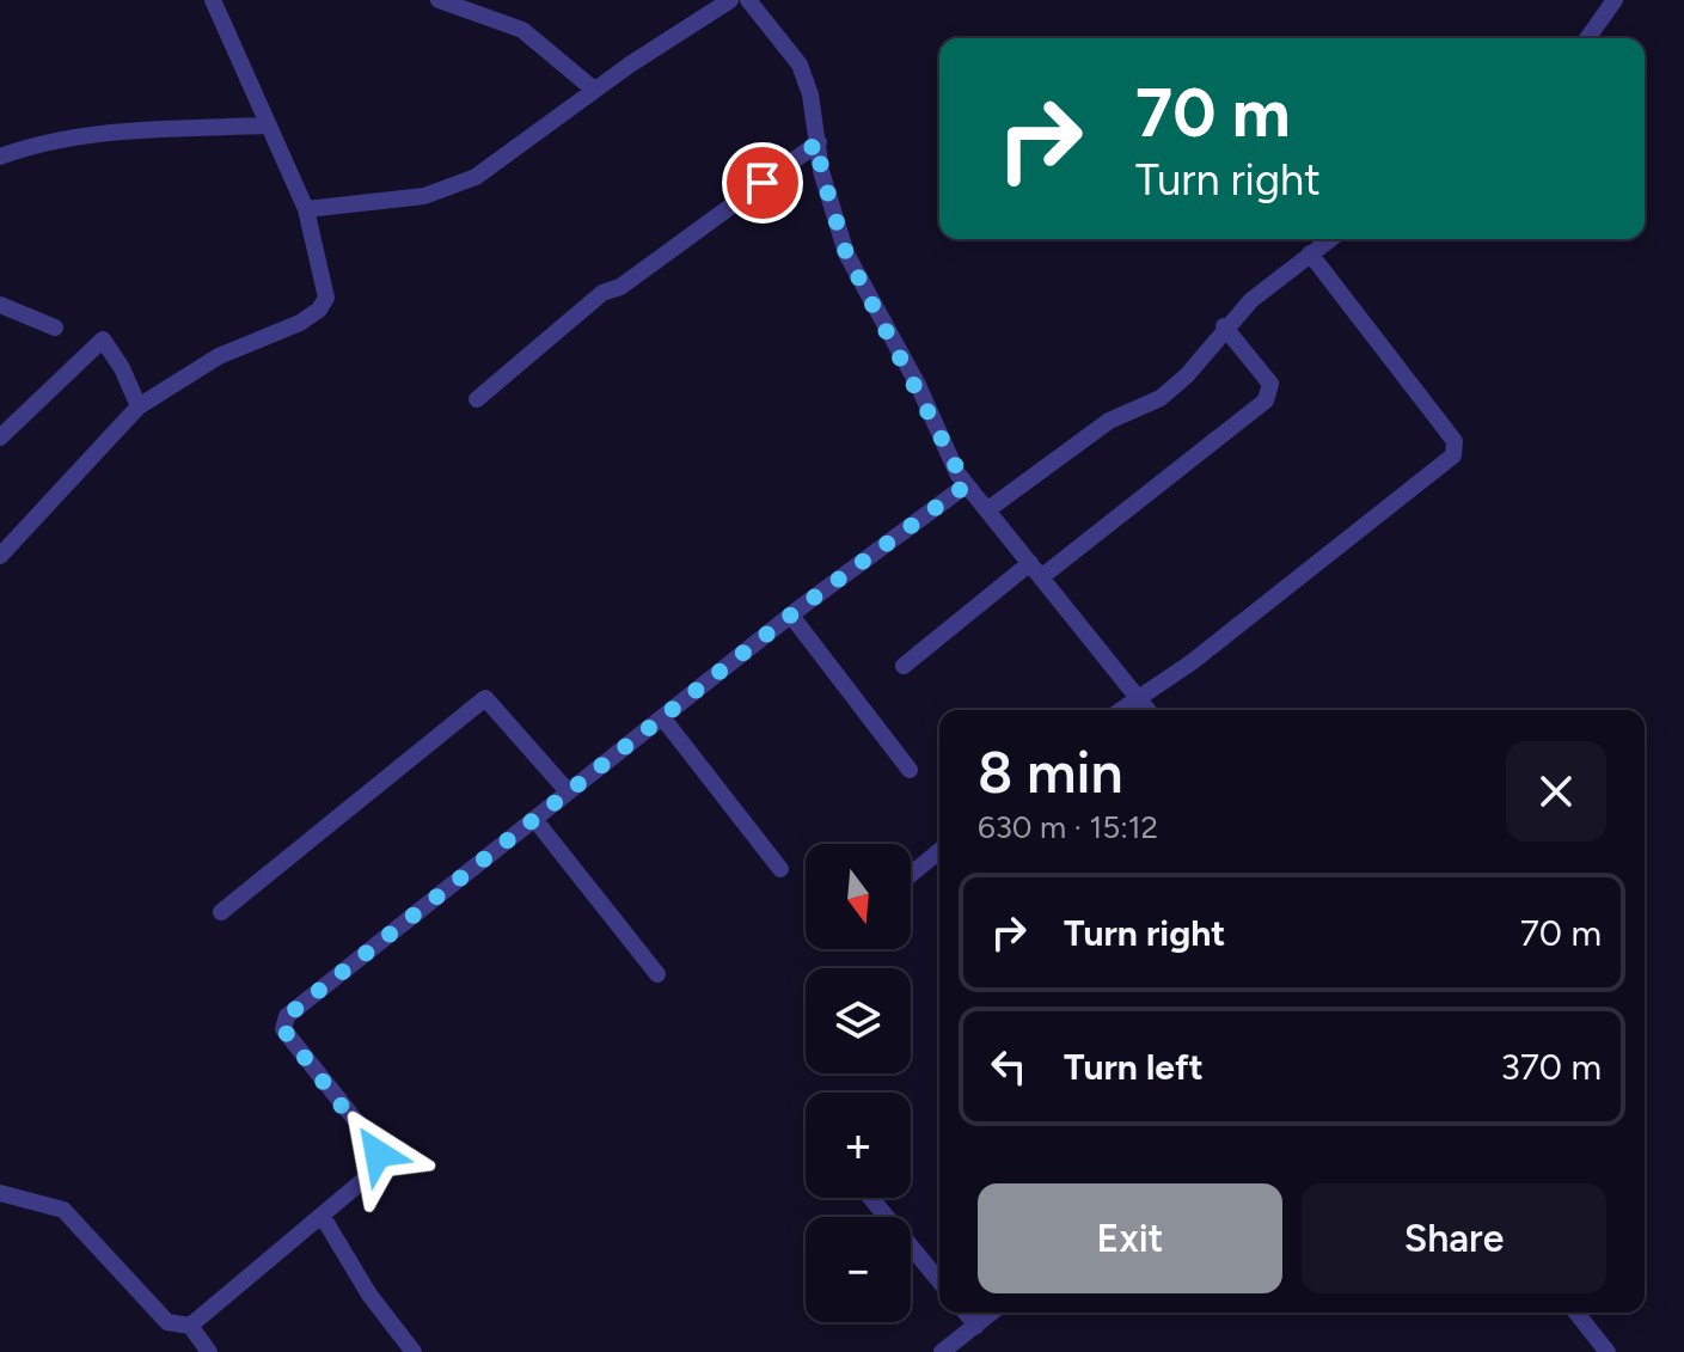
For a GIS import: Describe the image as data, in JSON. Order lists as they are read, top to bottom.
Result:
{
  "north": "bottom",
  "page": {
    "turn": ["70 m", "Turn right"],
    "heading": ["8 min", "630 m · 15:12"],
    "map_buttons": ["+", "−"],
    "list": [
      {
        "name": "Turn right",
        "value": "70 m"
      },
      {
        "name": "Turn left",
        "value": "370 m"
      }
    ],
    "buttons": ["Exit", "Share"]
  }
}
